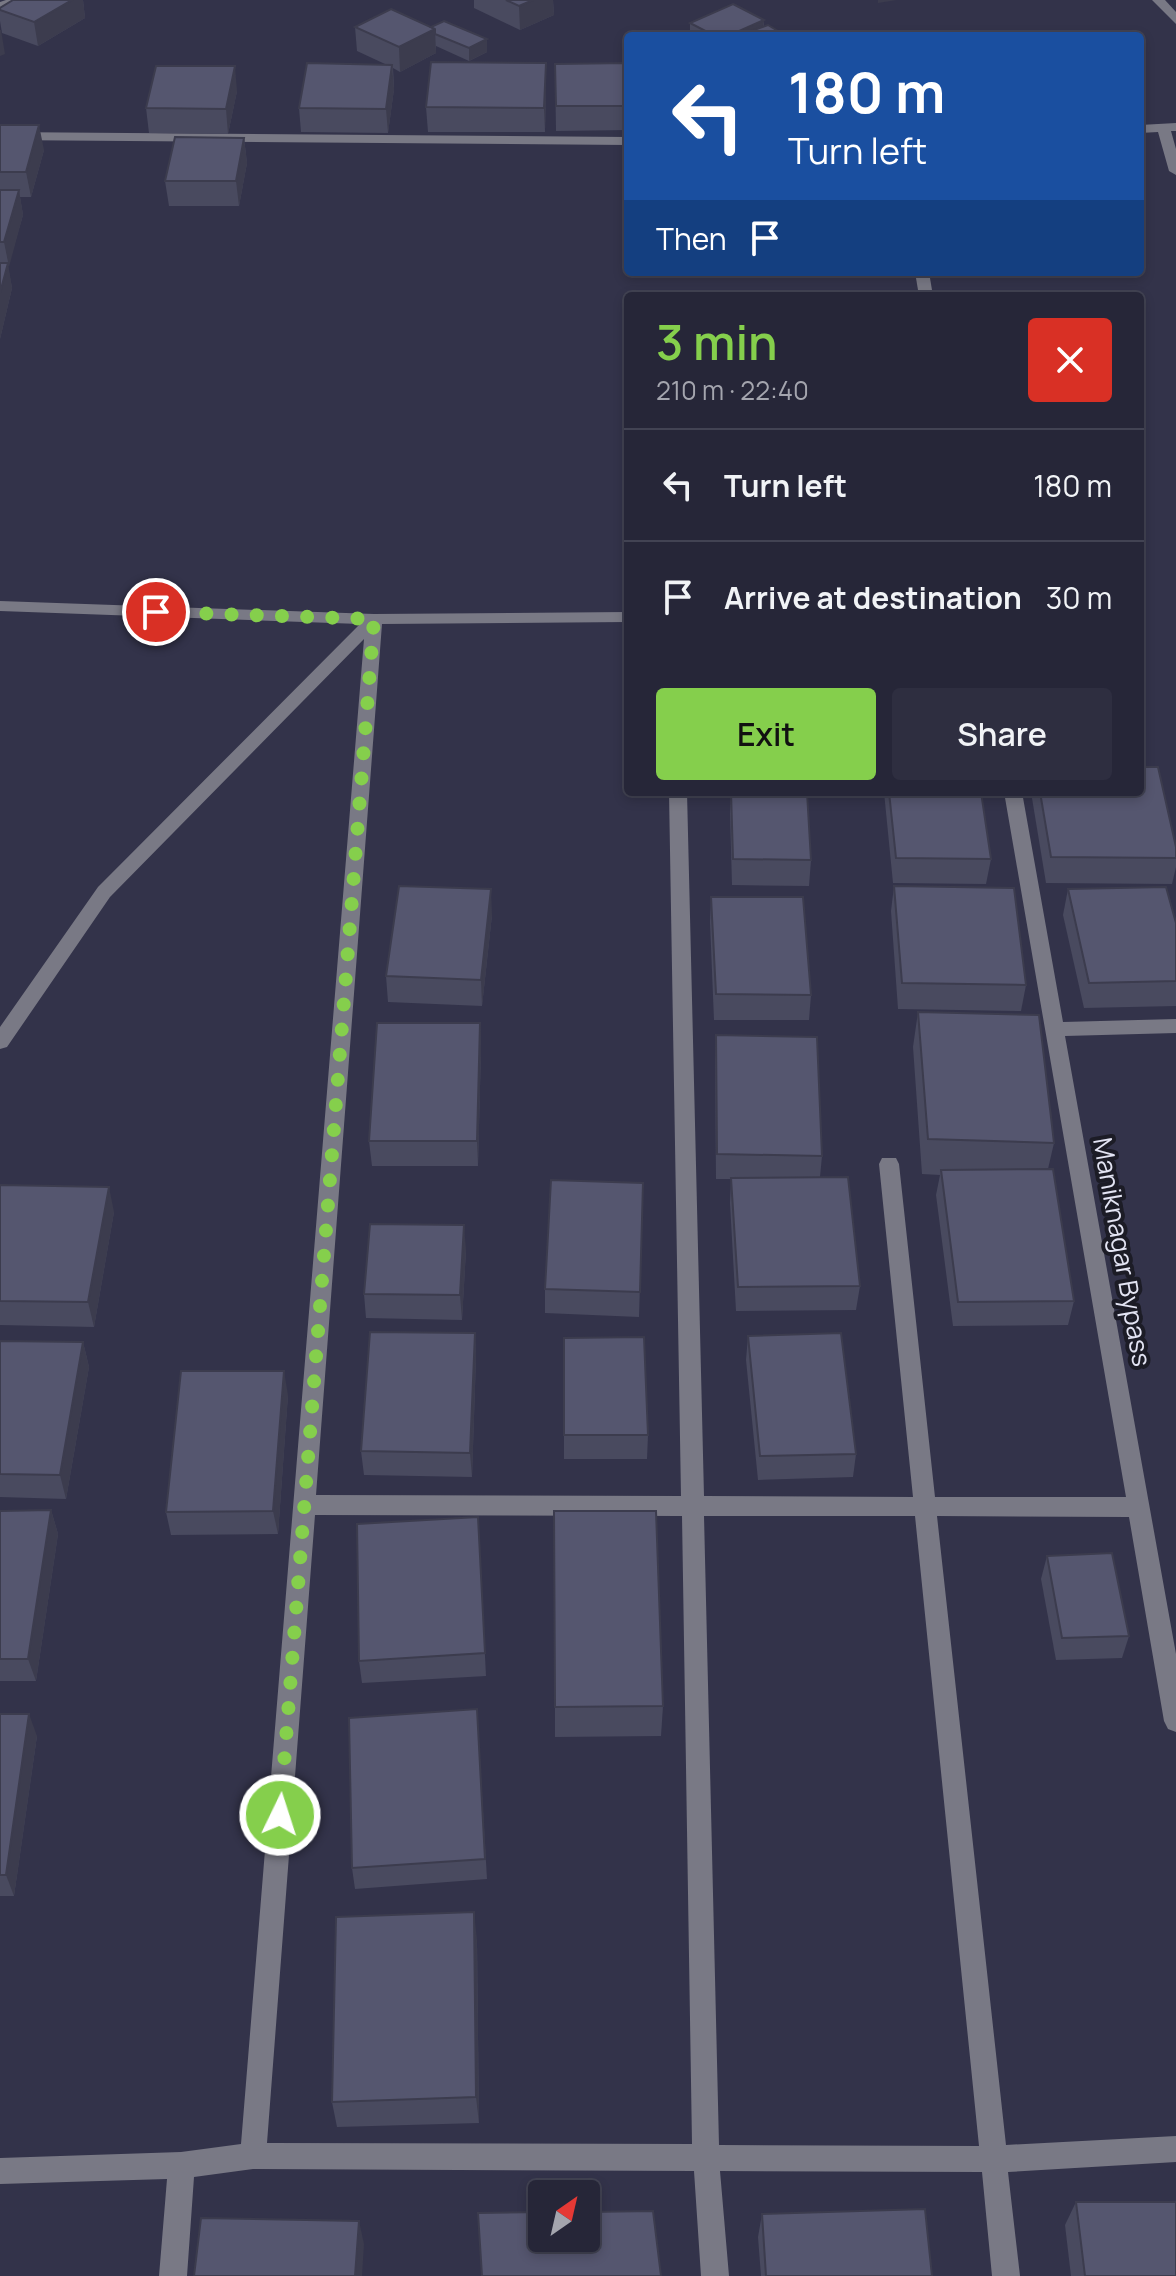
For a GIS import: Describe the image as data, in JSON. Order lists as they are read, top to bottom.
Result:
{
  "streets": {
    "street": ["Maniknagar Bypass"]
  },
  "north": "top right",
  "page": {
    "turn": ["180 m", "Turn left"],
    "then": "Then",
    "heading": ["3 min", "210 m · 22:40"],
    "list": [
      {
        "name": "Turn left",
        "value": "180 m"
      },
      {
        "name": "Arrive at destination",
        "value": "30 m"
      }
    ],
    "buttons": ["Exit", "Share"]
  }
}
